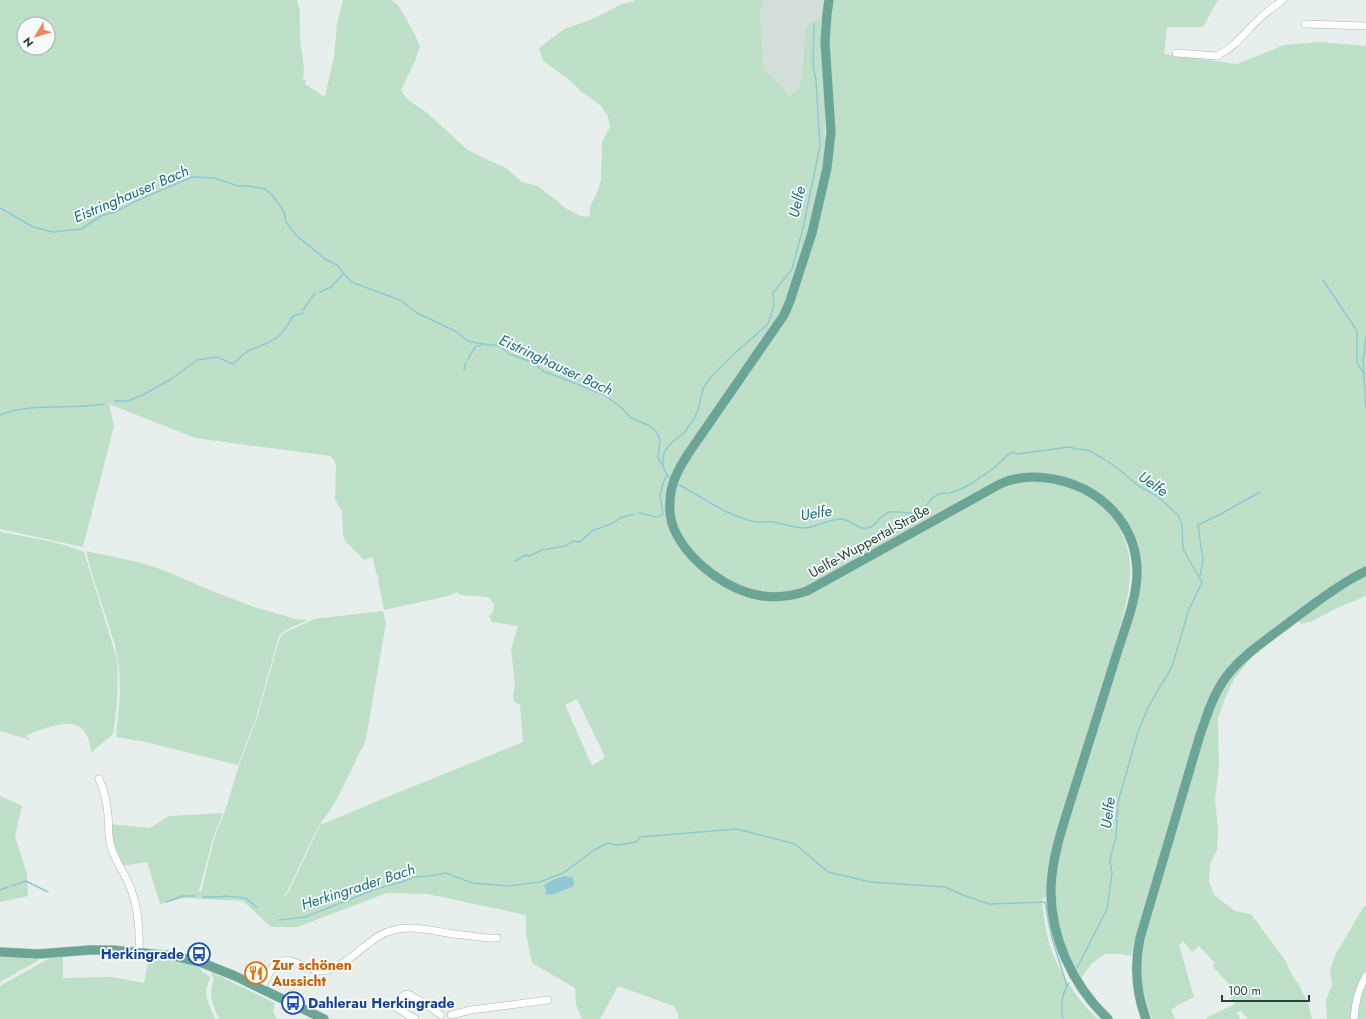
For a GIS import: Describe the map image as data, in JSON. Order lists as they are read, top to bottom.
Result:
{
  "streets": {
    "main road": ["Uelfe-Wuppertal-Straße"]
  },
  "water": ["Eistringhauser Bach", "Uelfe", "Herkingrader Bach"],
  "places": {
    "bus stop": ["Herkingrade", "Dahlerau Herkingrade"],
    "restaurant": ["Zur schönen Aussicht"]
  },
  "scale_bar": "100 m",
  "north": "bottom left"
}
